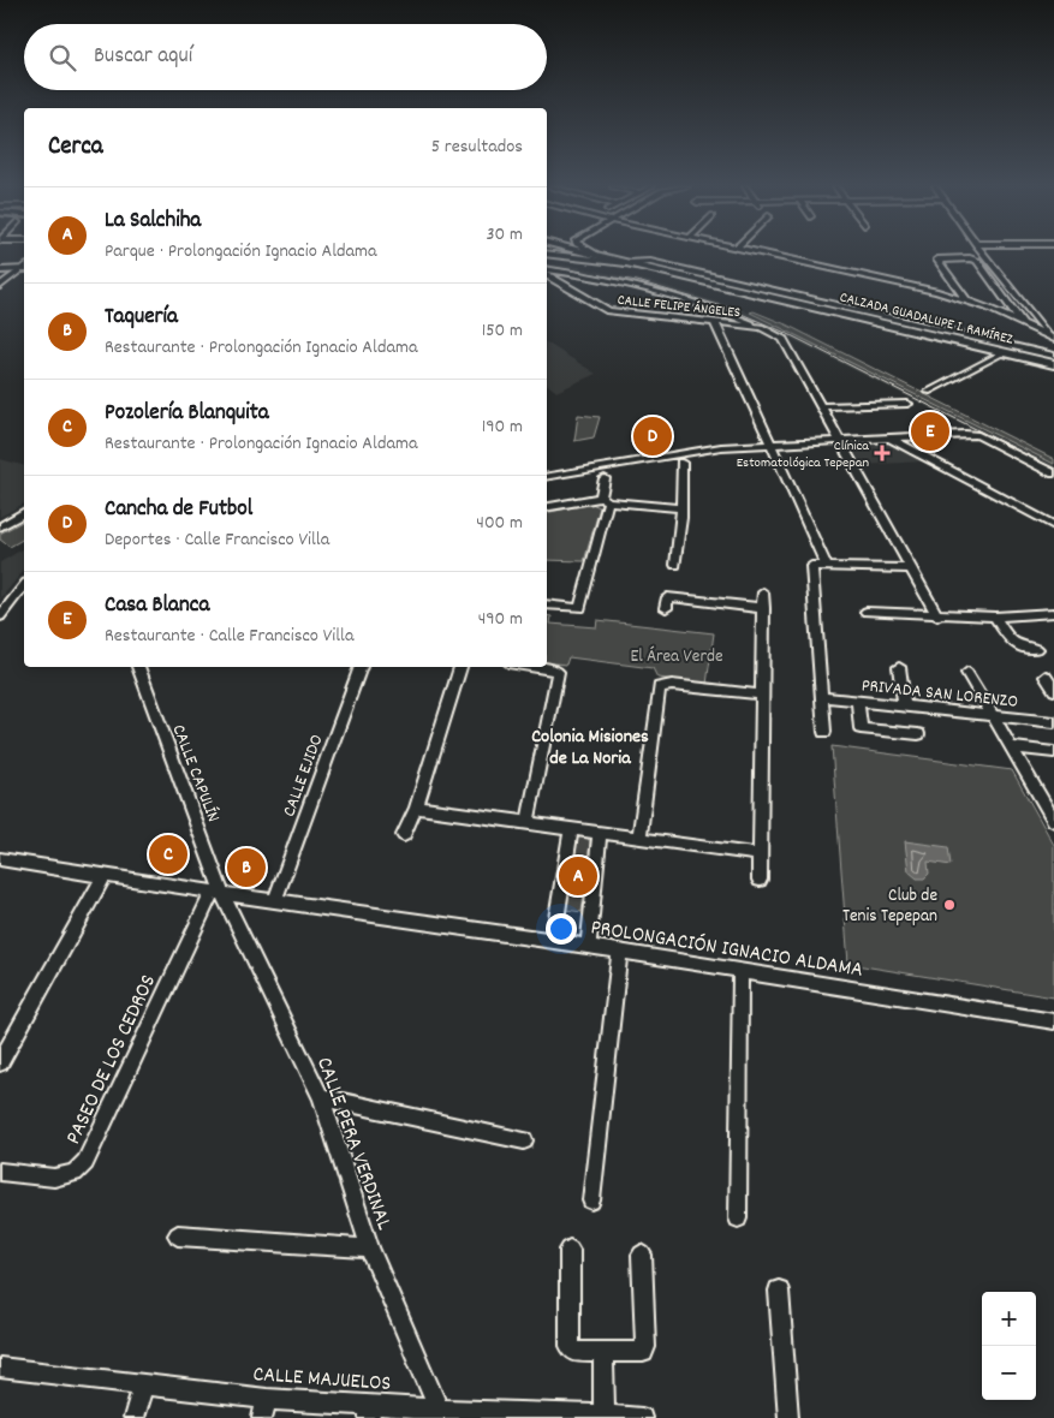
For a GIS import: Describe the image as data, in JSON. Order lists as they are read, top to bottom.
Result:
{
  "streets": {
    "main road": ["CALZADA GUADALUPE I. RAMÍREZ"],
    "street": [
      "CALLE FELIPE ÁNGELES",
      "PRIVADA SAN LORENZO",
      "CALLE CAPULÍN",
      "CALLE EJIDO",
      "PROLONGACIÓN IGNACIO ALDAMA",
      "PASEO DE LOS CEDROS",
      "CALLE PERA VERDINAL",
      "CALLE MAJUELOS"
    ]
  },
  "crossings": [
    ["CALLE CAPULÍN", "PROLONGACIÓN IGNACIO ALDAMA"],
    ["CALLE CAPULÍN", "PASEO DE LOS CEDROS"],
    ["CALLE CAPULÍN", "CALLE PERA VERDINAL"],
    ["CALLE EJIDO", "PROLONGACIÓN IGNACIO ALDAMA"],
    ["PROLONGACIÓN IGNACIO ALDAMA", "PASEO DE LOS CEDROS"],
    ["PROLONGACIÓN IGNACIO ALDAMA", "CALLE PERA VERDINAL"],
    ["PASEO DE LOS CEDROS", "CALLE PERA VERDINAL"],
    ["CALLE PERA VERDINAL", "CALLE MAJUELOS"]
  ],
  "districts": ["Colonia Misiones de La Noria"],
  "parks": ["El Área Verde"],
  "places": {
    "health": ["Clínica Estomatológica Tepepan"],
    "other": ["Club de Tenis Tepepan"]
  },
  "page": {
    "search": "Buscar aquí",
    "heading": ["Cerca", "5 resultados"],
    "list": [
      {
        "mark": "A",
        "name": "La Salchiha",
        "note": "Parque · Prolongación Ignacio Aldama",
        "value": "30 m"
      },
      {
        "mark": "B",
        "name": "Taquería",
        "note": "Restaurante · Prolongación Ignacio Aldama",
        "value": "150 m"
      },
      {
        "mark": "C",
        "name": "Pozolería Blanquita",
        "note": "Restaurante · Prolongación Ignacio Aldama",
        "value": "190 m"
      },
      {
        "mark": "D",
        "name": "Cancha de Futbol",
        "note": "Deportes · Calle Francisco Villa",
        "value": "400 m"
      },
      {
        "mark": "E",
        "name": "Casa Blanca",
        "note": "Restaurante · Calle Francisco Villa",
        "value": "490 m"
      }
    ],
    "pins": [
      "E",
      "D",
      "C",
      "B",
      "A"
    ],
    "map_buttons": ["+", "−"]
  }
}
